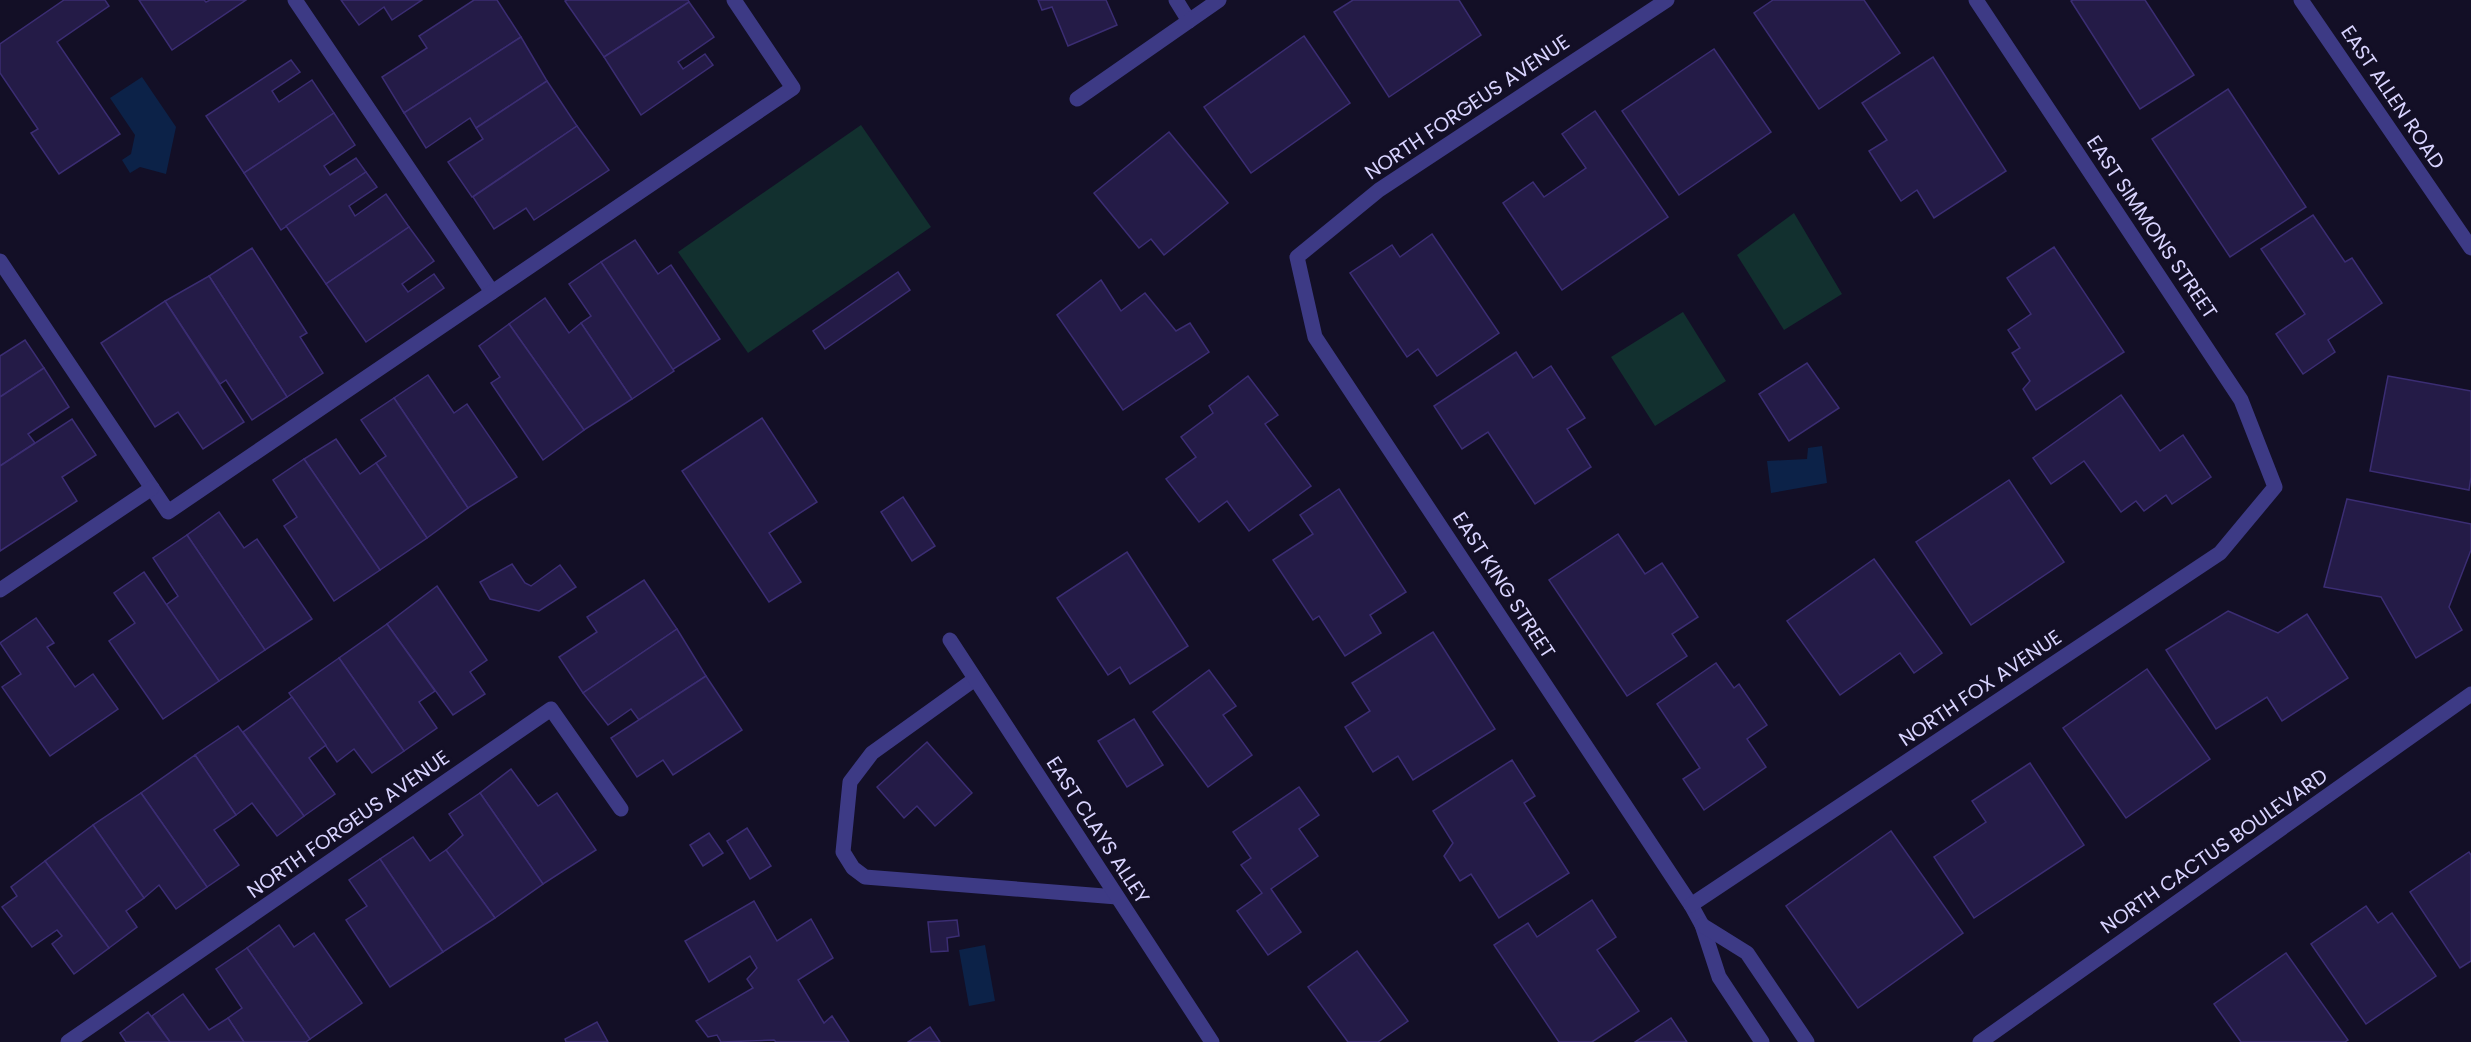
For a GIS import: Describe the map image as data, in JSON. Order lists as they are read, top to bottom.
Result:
{
  "streets": {
    "street": [
      "EAST ALLEN ROAD",
      "NORTH FORGEUS AVENUE",
      "EAST SIMMONS STREET",
      "EAST KING STREET",
      "NORTH FOX AVENUE",
      "EAST CLAYS ALLEY",
      "NORTH CACTUS BOULEVARD"
    ]
  },
  "crossings": [
    ["NORTH FORGEUS AVENUE", "EAST KING STREET"],
    ["EAST SIMMONS STREET", "NORTH FOX AVENUE"],
    ["EAST KING STREET", "NORTH FOX AVENUE"]
  ]
}
